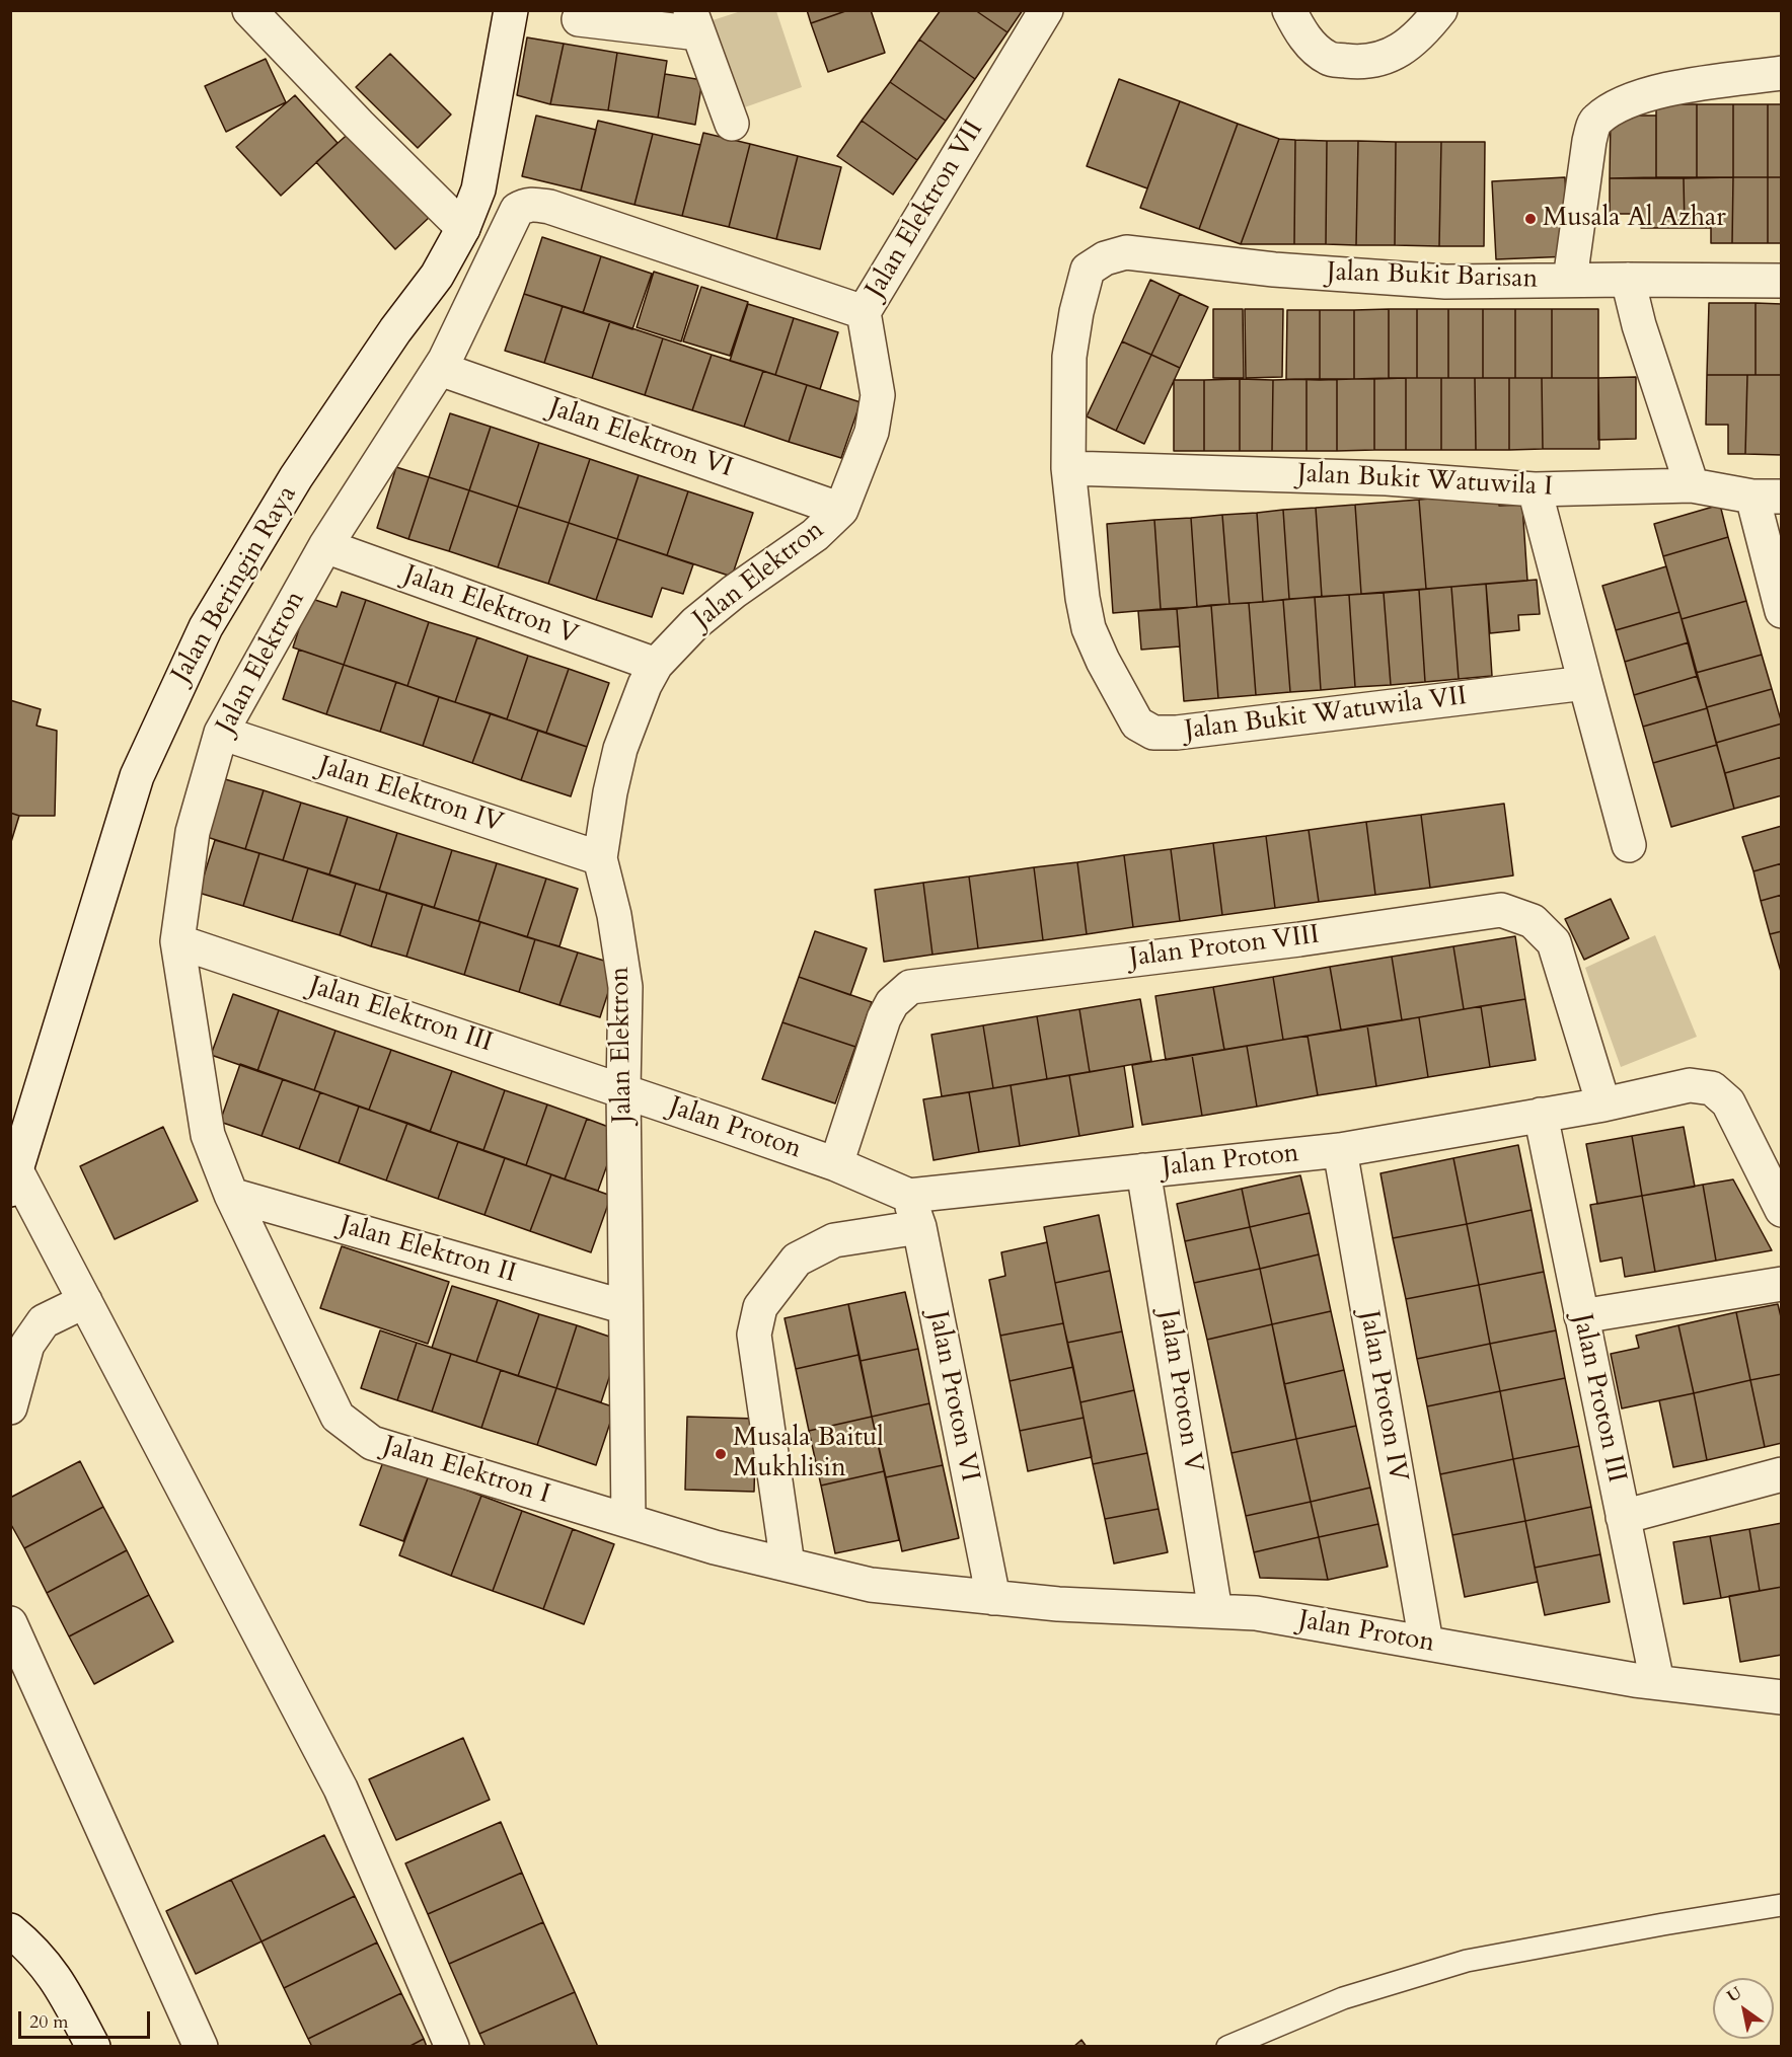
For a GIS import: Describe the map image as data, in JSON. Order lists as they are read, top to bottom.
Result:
{
  "streets": {
    "street": [
      "Jalan Elektron VII",
      "Jalan Bukit Barisan",
      "Jalan Elektron VI",
      "Jalan Bukit Watuwila I",
      "Jalan Elektron",
      "Jalan Beringin Raya",
      "Jalan Elektron V",
      "Jalan Bukit Watuwila VII",
      "Jalan Elektron IV",
      "Jalan Proton VIII",
      "Jalan Elektron III",
      "Jalan Proton",
      "Jalan Elektron II",
      "Jalan Proton V",
      "Jalan Proton VI",
      "Jalan Proton IV",
      "Jalan Proton III",
      "Jalan Elektron I"
    ]
  },
  "crossings": [
    ["Jalan Elektron VII", "Jalan Elektron"],
    ["Jalan Bukit Barisan", "Jalan Bukit Watuwila VII"],
    ["Jalan Elektron VI", "Jalan Elektron"],
    ["Jalan Bukit Watuwila I", "Jalan Bukit Watuwila VII"],
    ["Jalan Elektron", "Jalan Elektron V"],
    ["Jalan Elektron", "Jalan Elektron IV"],
    ["Jalan Elektron", "Jalan Elektron III"],
    ["Jalan Elektron", "Jalan Proton"],
    ["Jalan Elektron", "Jalan Elektron II"],
    ["Jalan Elektron", "Jalan Elektron I"],
    ["Jalan Proton VIII", "Jalan Proton"],
    ["Jalan Elektron III", "Jalan Proton"],
    ["Jalan Proton", "Jalan Proton V"],
    ["Jalan Proton", "Jalan Proton VI"],
    ["Jalan Proton", "Jalan Proton IV"],
    ["Jalan Proton", "Jalan Proton III"],
    ["Jalan Proton", "Jalan Elektron I"],
    ["Jalan Elektron II", "Jalan Elektron I"]
  ],
  "places": ["Musala Al Azhar", "Musala Baitul Mukhlisin"],
  "scale_bar": "20 m",
  "north": "top left"
}
